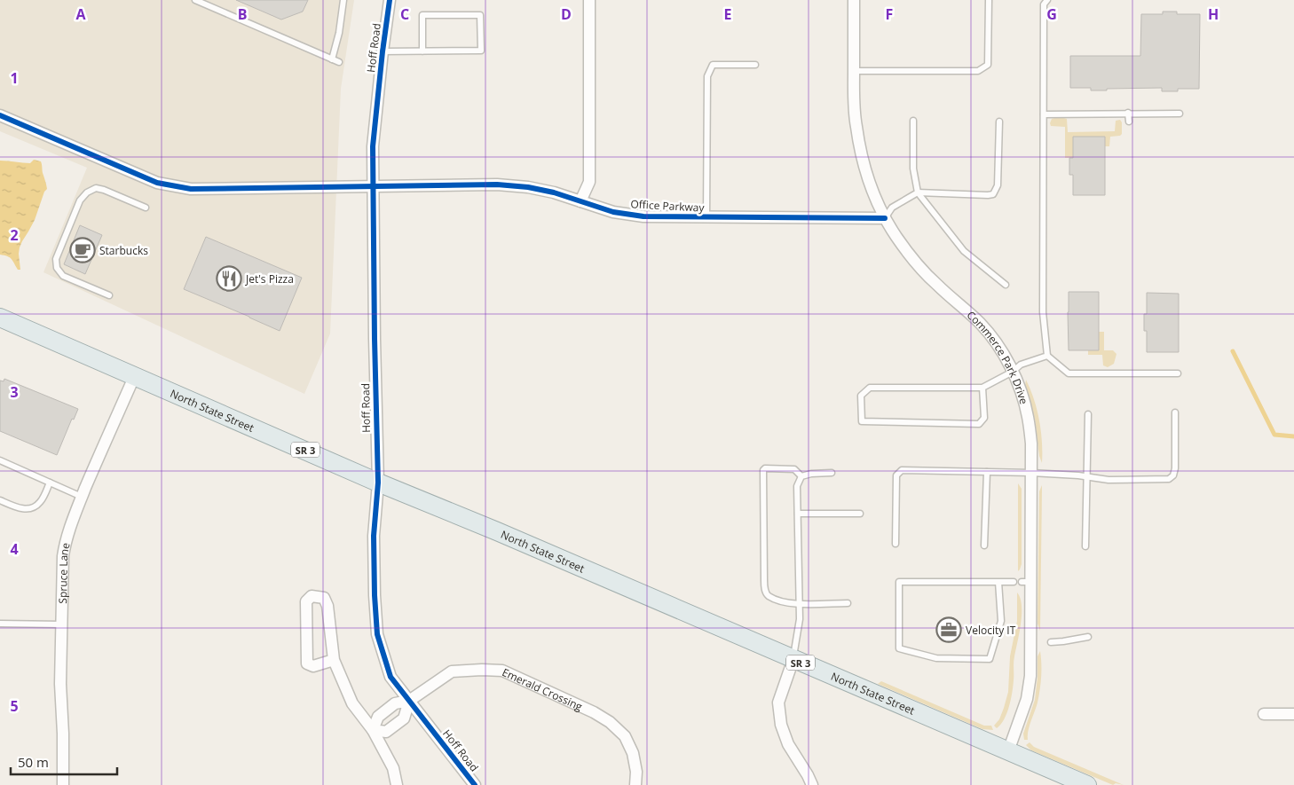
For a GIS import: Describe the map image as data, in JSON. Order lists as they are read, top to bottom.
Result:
{
  "streets": {
    "main road": ["North State Street", "SR 3"],
    "street": [
      "Hoff Road",
      "Office Parkway",
      "Commerce Park Drive",
      "Spruce Lane",
      "Emerald Crossing"
    ]
  },
  "crossings": [
    ["Hoff Road", "Office Parkway"],
    ["Hoff Road", "North State Street"],
    ["Hoff Road", "Emerald Crossing"],
    ["Office Parkway", "Commerce Park Drive"],
    ["Commerce Park Drive", "North State Street"],
    ["North State Street", "Spruce Lane"]
  ],
  "places": {
    "cafe": ["Starbucks"],
    "restaurant": ["Jet's Pizza"],
    "office": ["Velocity IT"]
  },
  "scale_bar": "50 m",
  "grid": {
    "columns": [
      "A",
      "B",
      "C",
      "D",
      "E",
      "F",
      "G",
      "H"
    ],
    "rows": [
      "1",
      "2",
      "3",
      "4",
      "5"
    ]
  }
}
